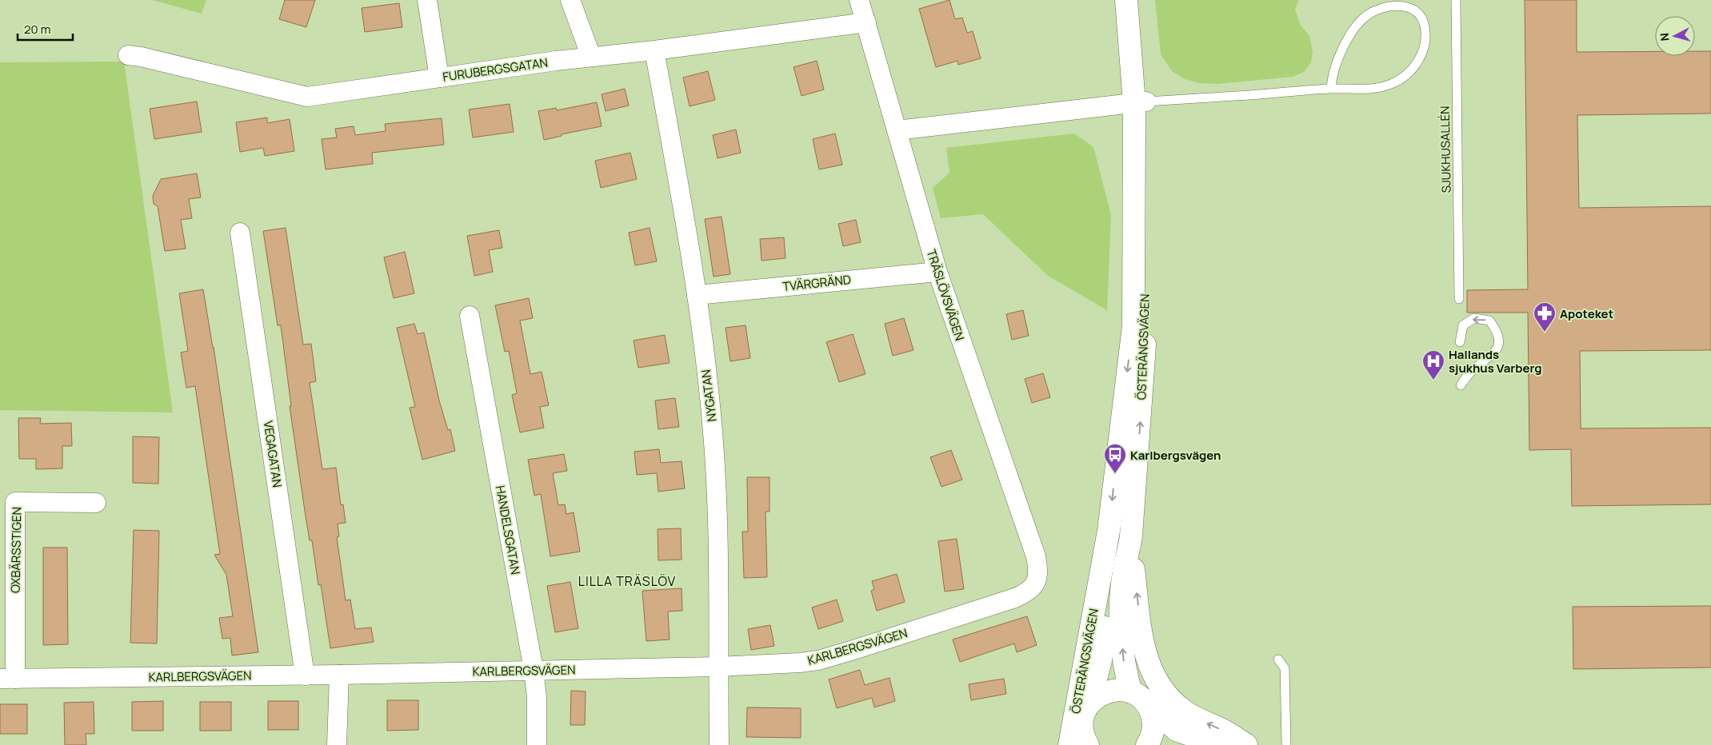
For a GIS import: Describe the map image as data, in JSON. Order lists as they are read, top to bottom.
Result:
{
  "streets": {
    "street": [
      "FURUBERGSGATAN",
      "TVÄRGRÄND",
      "TRÄSLÖVSVÄGEN",
      "ÖSTERÄNGSVÄGEN",
      "NYGATAN",
      "VEGAGATAN",
      "HANDELSGATAN",
      "OXBÄRSSTIGEN",
      "KARLBERGSVÄGEN"
    ],
    "lane": ["SJUKHUSALLÉN"]
  },
  "crossings": [
    ["FURUBERGSGATAN", "TRÄSLÖVSVÄGEN"],
    ["FURUBERGSGATAN", "NYGATAN"],
    ["TVÄRGRÄND", "TRÄSLÖVSVÄGEN"],
    ["TVÄRGRÄND", "NYGATAN"],
    ["TRÄSLÖVSVÄGEN", "KARLBERGSVÄGEN"],
    ["NYGATAN", "KARLBERGSVÄGEN"],
    ["VEGAGATAN", "KARLBERGSVÄGEN"],
    ["HANDELSGATAN", "KARLBERGSVÄGEN"],
    ["OXBÄRSSTIGEN", "KARLBERGSVÄGEN"]
  ],
  "districts": ["LILLA TRÄSLÖV"],
  "places": {
    "pharmacy": ["Apoteket"],
    "hospital": ["Hallands sjukhus Varberg"],
    "bus stop": ["Karlbergsvägen"]
  },
  "scale_bar": "20 m",
  "north": "left"
}
